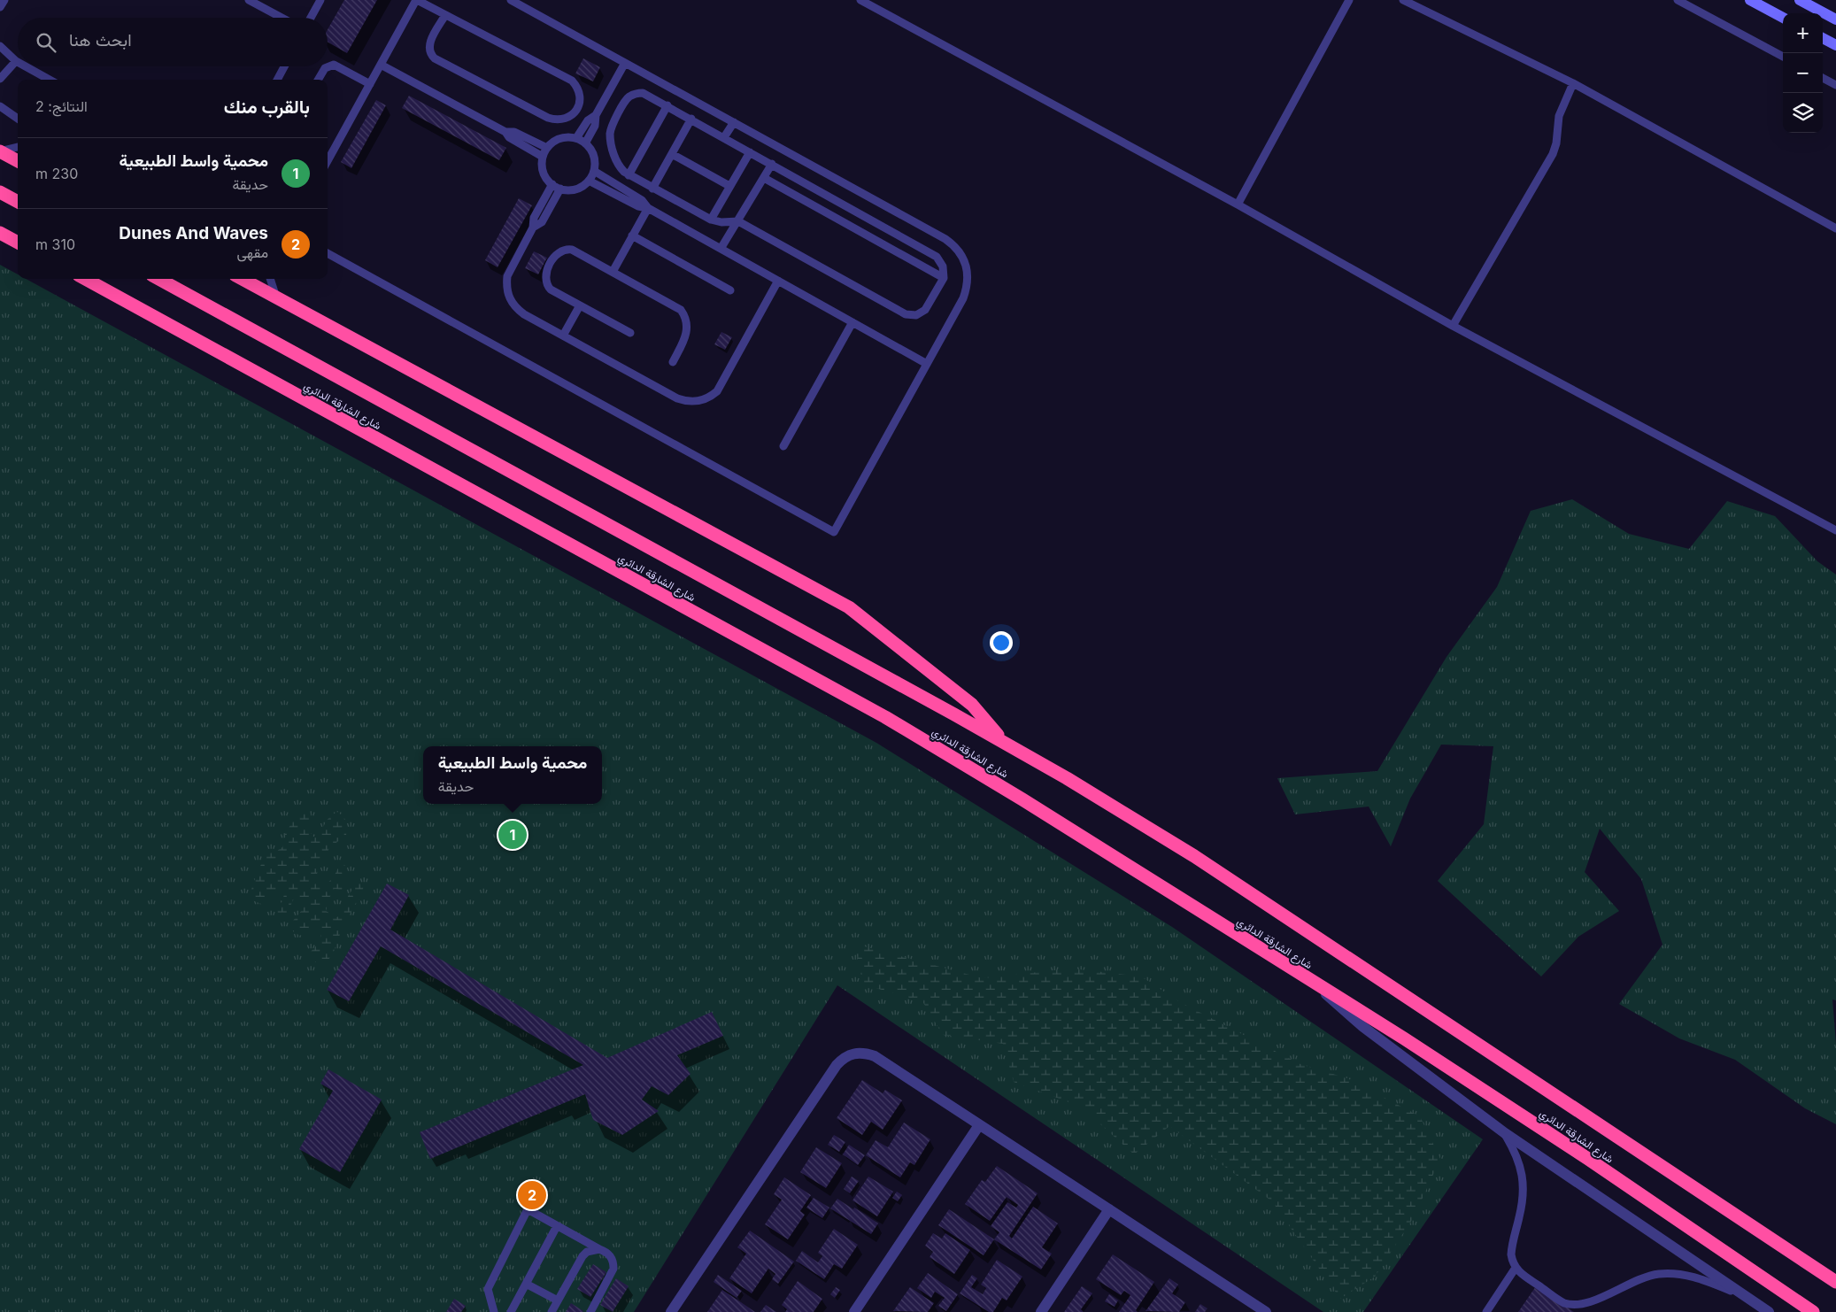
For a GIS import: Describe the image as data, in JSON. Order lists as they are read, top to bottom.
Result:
{
  "streets": {
    "highway": ["شارع الشارقة الدائري"]
  },
  "page": {
    "map_buttons": ["+", "−"],
    "search": "ابحث هنا",
    "heading": ["بالقرب منك", "النتائج: 2"],
    "list": [
      {
        "mark": "1",
        "name": "محمية واسط الطبيعية",
        "note": "حديقة",
        "value": "230 m"
      },
      {
        "mark": "2",
        "name": "Dunes And Waves",
        "note": "مقهى",
        "value": "310 m"
      }
    ],
    "popup": ["محمية واسط الطبيعية", "حديقة"],
    "pins": ["1", "2"]
  }
}
